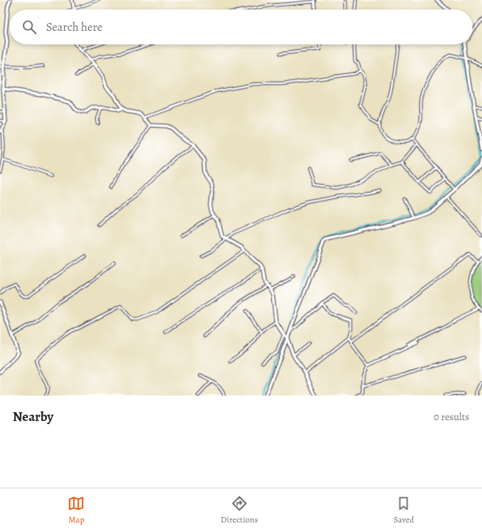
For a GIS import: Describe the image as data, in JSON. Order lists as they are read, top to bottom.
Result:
{
  "page": {
    "search": "Search here",
    "heading": ["Nearby", "0 results"],
    "nav": ["Map", "Directions", "Saved"]
  }
}
